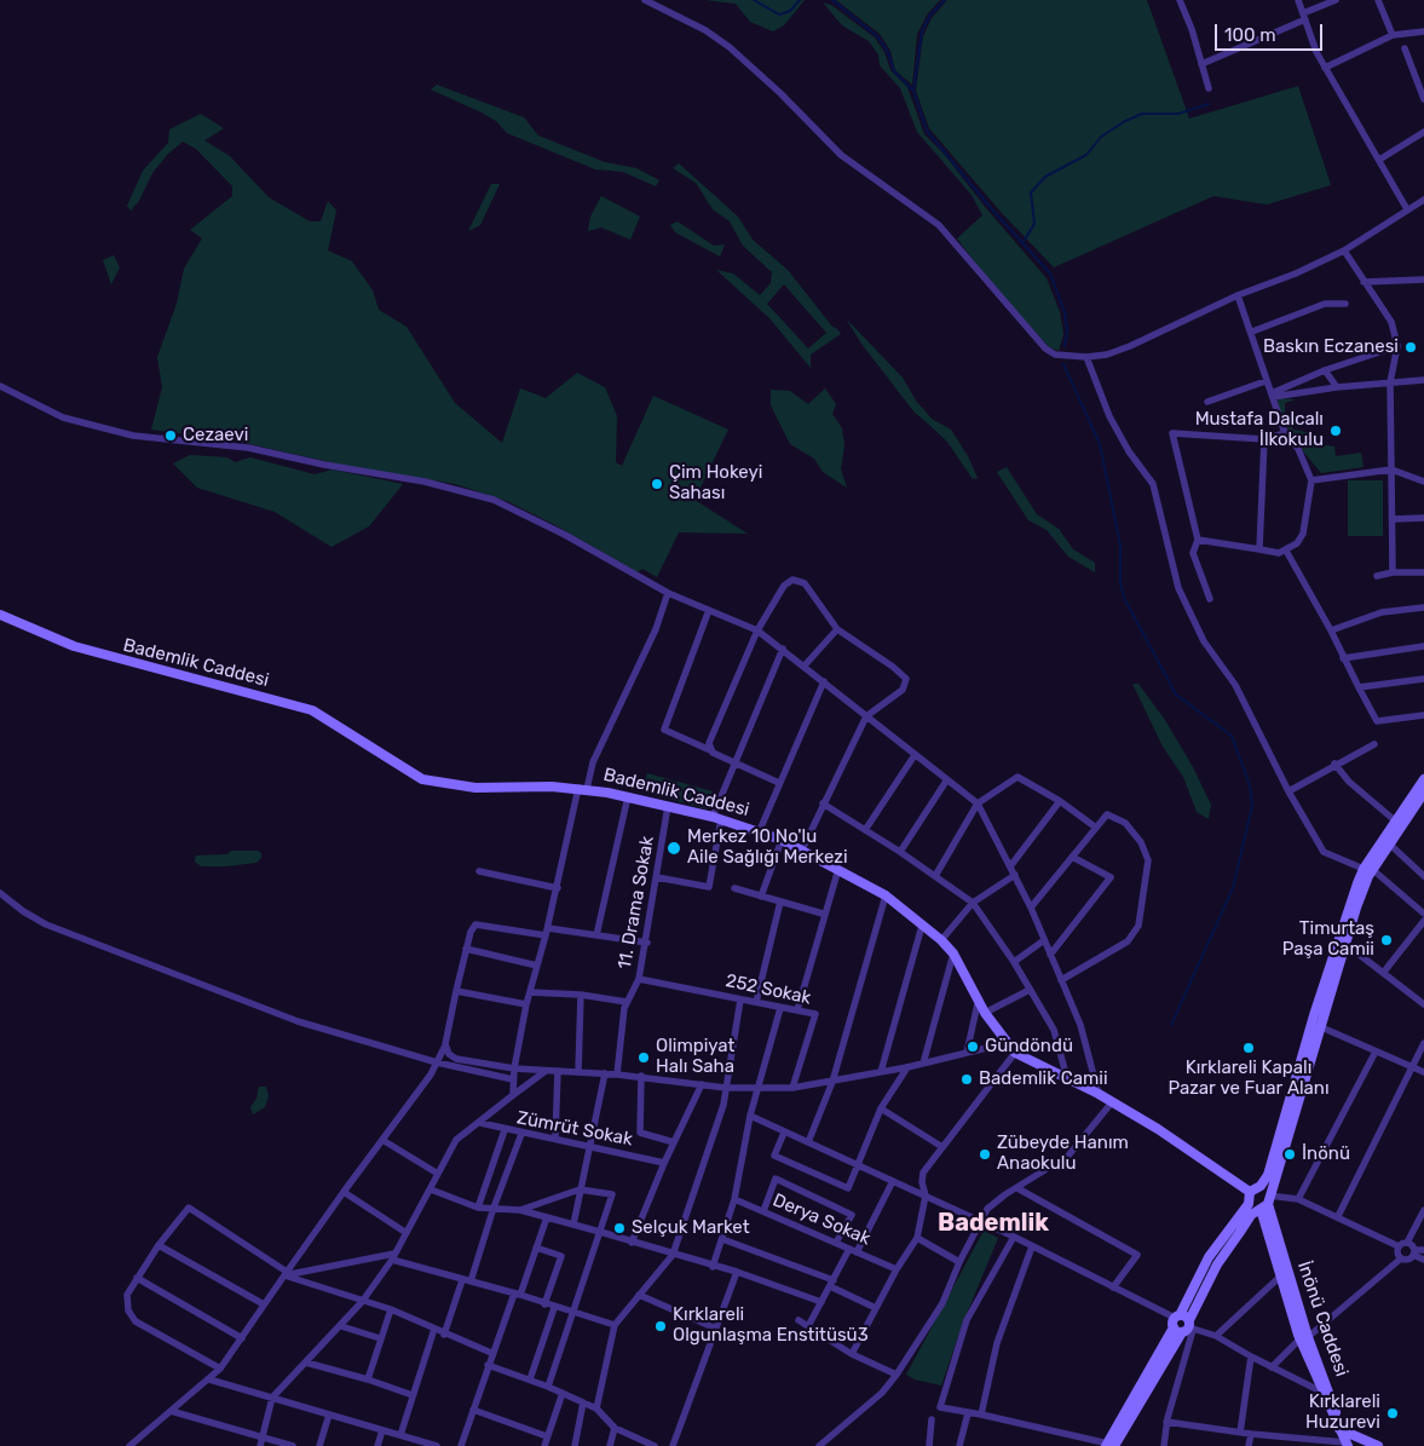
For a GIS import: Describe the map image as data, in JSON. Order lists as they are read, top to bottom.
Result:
{
  "streets": {
    "main road": ["Bademlik Caddesi", "İnönü Caddesi"],
    "street": [
      "11. Drama Sokak",
      "252 Sokak",
      "Zümrüt Sokak",
      "Derya Sokak"
    ]
  },
  "crossings": [
    ["Bademlik Caddesi", "11. Drama Sokak"],
    ["Bademlik Caddesi", "İnönü Caddesi"],
    ["11. Drama Sokak", "252 Sokak"]
  ],
  "districts": ["Bademlik"],
  "places": [
    "Baskın Eczanesi",
    "Mustafa Dalcalı İlkokulu",
    "Cezaevi",
    "Çim Hokeyi Sahası",
    "Merkez 10 No'lu Aile Sağlığı Merkezi",
    "Timurtaş Paşa Camii",
    "Gündöndü",
    "Kırklareli Kapalı Pazar ve Fuar Alanı",
    "Olimpiyat Halı Saha",
    "Bademlik Camii",
    "Zübeyde Hanım Anaokulu",
    "İnönü",
    "Selçuk Market",
    "Kırklareli Olgunlaşma Enstitüsü3",
    "Kırklareli Huzurevi"
  ],
  "scale_bar": "100 m"
}
